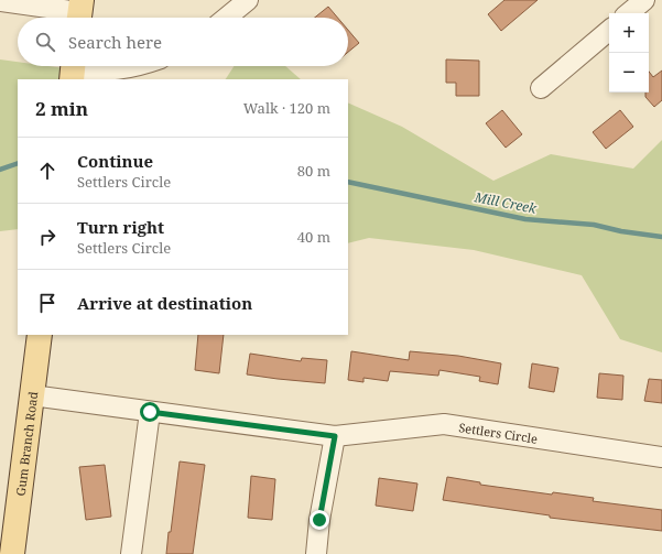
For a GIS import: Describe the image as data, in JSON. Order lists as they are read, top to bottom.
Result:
{
  "streets": {
    "main road": ["Gum Branch Road"],
    "street": ["Settlers Circle"]
  },
  "crossings": [
    ["Settlers Circle", "Gum Branch Road"]
  ],
  "water": ["Mill Creek"],
  "page": {
    "map_buttons": ["+", "−"],
    "search": "Search here",
    "heading": ["2 min", "Walk · 120 m"],
    "list": [
      ["Continue", "Settlers Circle", "80 m"],
      ["Turn right", "Settlers Circle", "40 m"],
      "Arrive at destination"
    ]
  }
}
